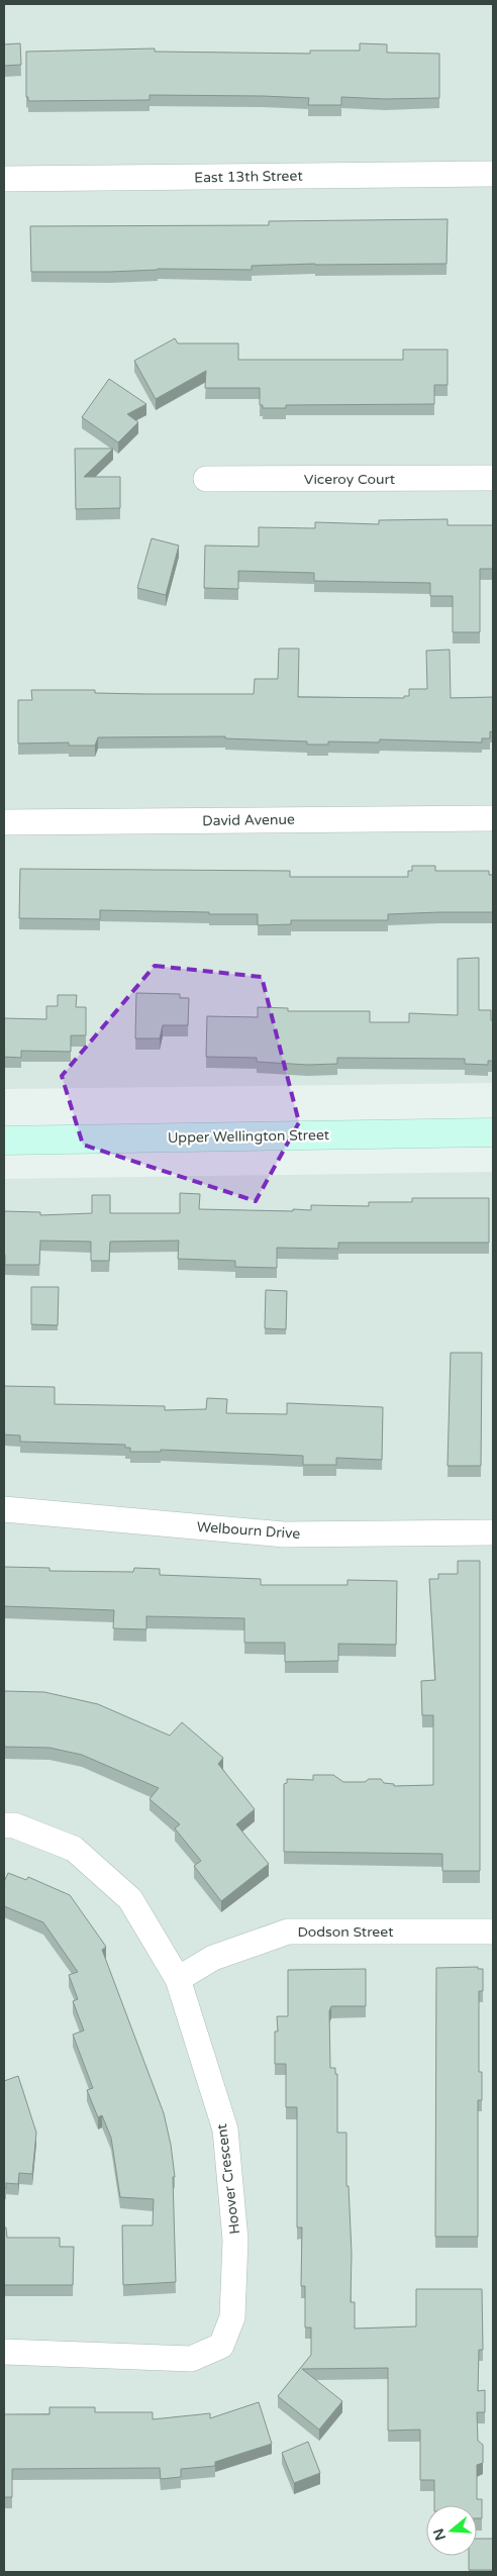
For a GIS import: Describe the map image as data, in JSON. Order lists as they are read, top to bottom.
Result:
{
  "streets": {
    "main road": ["Upper Wellington Street"],
    "street": [
      "East 13th Street",
      "Viceroy Court",
      "David Avenue",
      "Welbourn Drive",
      "Dodson Street",
      "Hoover Crescent"
    ]
  },
  "crossings": [
    ["Dodson Street", "Hoover Crescent"]
  ],
  "north": "left"
}
